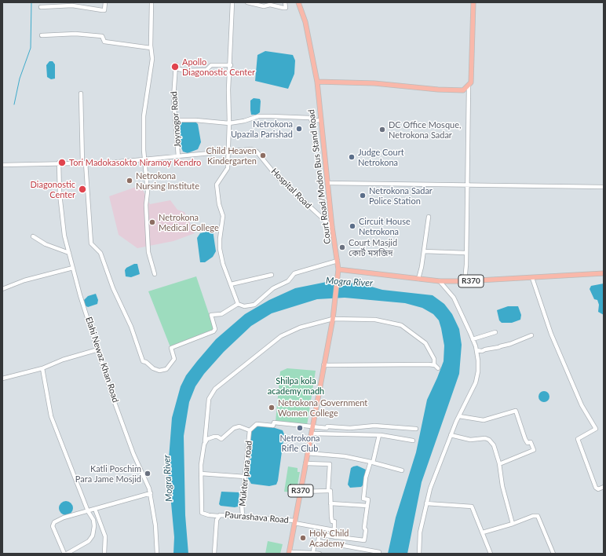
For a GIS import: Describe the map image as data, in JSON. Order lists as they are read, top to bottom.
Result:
{
  "streets": {
    "main road": ["Court Road/Modon Bus Stand Road", "R370"],
    "street": [
      "Joynogor Road",
      "Hospital Road",
      "Elahi Newaz Khan Road",
      "Mukter para road",
      "Paurashava Road"
    ]
  },
  "crossings": [
    ["Joynogor Road", "Hospital Road"],
    ["Court Road/Modon Bus Stand Road", "Hospital Road"],
    ["Court Road/Modon Bus Stand Road", "R370"],
    ["Hospital Road", "Elahi Newaz Khan Road"],
    ["R370", "Paurashava Road"],
    ["Mukter para road", "Paurashava Road"]
  ],
  "water": ["Mogra River"],
  "parks": ["Shilpa kola academy madh"],
  "places": [
    "Apollo Diagonostic Center",
    "Netrokona Upazila Parishad",
    "DC Office Mosque, Netrokona Sadar",
    "Child Heaven Kindergarten",
    "Judge Court Netrokona",
    "Tori Madokasokto Niramoy Kendro",
    "Netrokona Nursing Institute",
    "Diagonostic Center",
    "Netrokona Sadar Police Station",
    "Netrokona Medical College",
    "Circuit House Netrokona",
    "Court Masjid কোর্ট মসজিদ",
    "Netrokona Government Women College",
    "Netrokona Rifle Club",
    "Katli Poschim Para Jame Mosjid",
    "Holy Child Academy"
  ]
}
